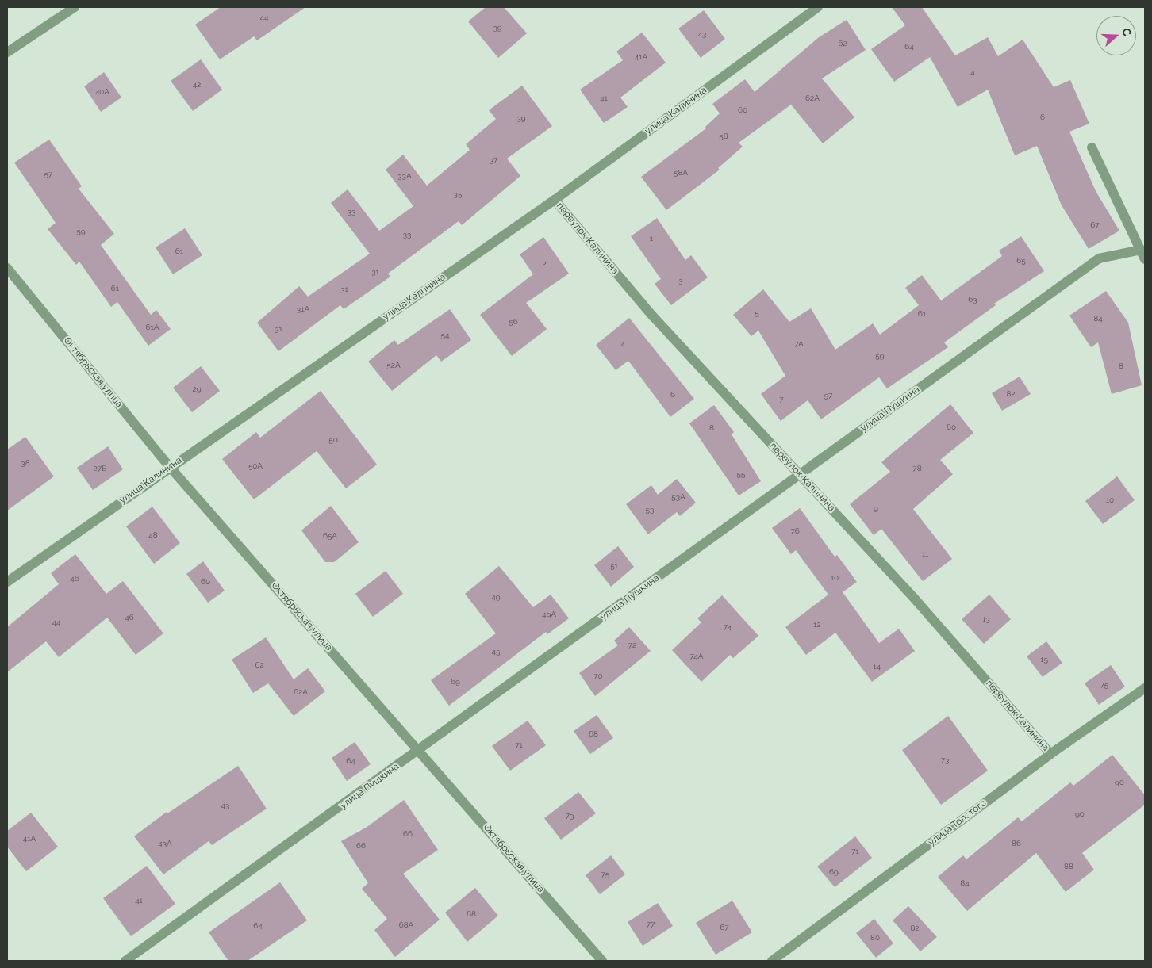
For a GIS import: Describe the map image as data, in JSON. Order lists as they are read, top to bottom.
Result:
{
  "streets": {
    "street": [
      "улица Калинина",
      "переулок Калинина",
      "Октябрьская улица",
      "улица Пушкина",
      "улица Толстого"
    ]
  },
  "crossings": [
    ["улица Калинина", "переулок Калинина"],
    ["улица Калинина", "Октябрьская улица"],
    ["переулок Калинина", "улица Пушкина"],
    ["переулок Калинина", "улица Толстого"],
    ["Октябрьская улица", "улица Пушкина"]
  ],
  "house_numbers": [
    "44",
    "39",
    "43",
    "62",
    "64",
    "41А",
    "4",
    "42",
    "40А",
    "41",
    "62А",
    "60",
    "6",
    "39",
    "58",
    "37",
    "58А",
    "57",
    "33А",
    "35",
    "33",
    "67",
    "59",
    "33",
    "1",
    "61",
    "65",
    "2",
    "31",
    "3",
    "61",
    "31",
    "63",
    "31А",
    "5",
    "61",
    "84",
    "56",
    "61А",
    "31",
    "54",
    "4",
    "7А",
    "59",
    "52А",
    "8",
    "29",
    "82",
    "6",
    "57",
    "7",
    "80",
    "8",
    "50",
    "38",
    "50А",
    "27Б",
    "78",
    "55",
    "53А",
    "10",
    "9",
    "53",
    "76",
    "48",
    "65А",
    "11",
    "51",
    "10",
    "46",
    "60",
    "49",
    "49А",
    "46",
    "13",
    "44",
    "12",
    "74",
    "72",
    "45",
    "74А",
    "15",
    "62",
    "14",
    "70",
    "69",
    "75",
    "62А",
    "68",
    "71",
    "73",
    "64",
    "90",
    "43",
    "90",
    "73",
    "66",
    "41А",
    "43А",
    "86",
    "66",
    "71",
    "88",
    "69",
    "75",
    "84",
    "41",
    "68",
    "77",
    "68А",
    "64",
    "67",
    "82",
    "80"
  ],
  "north": "right"
}
